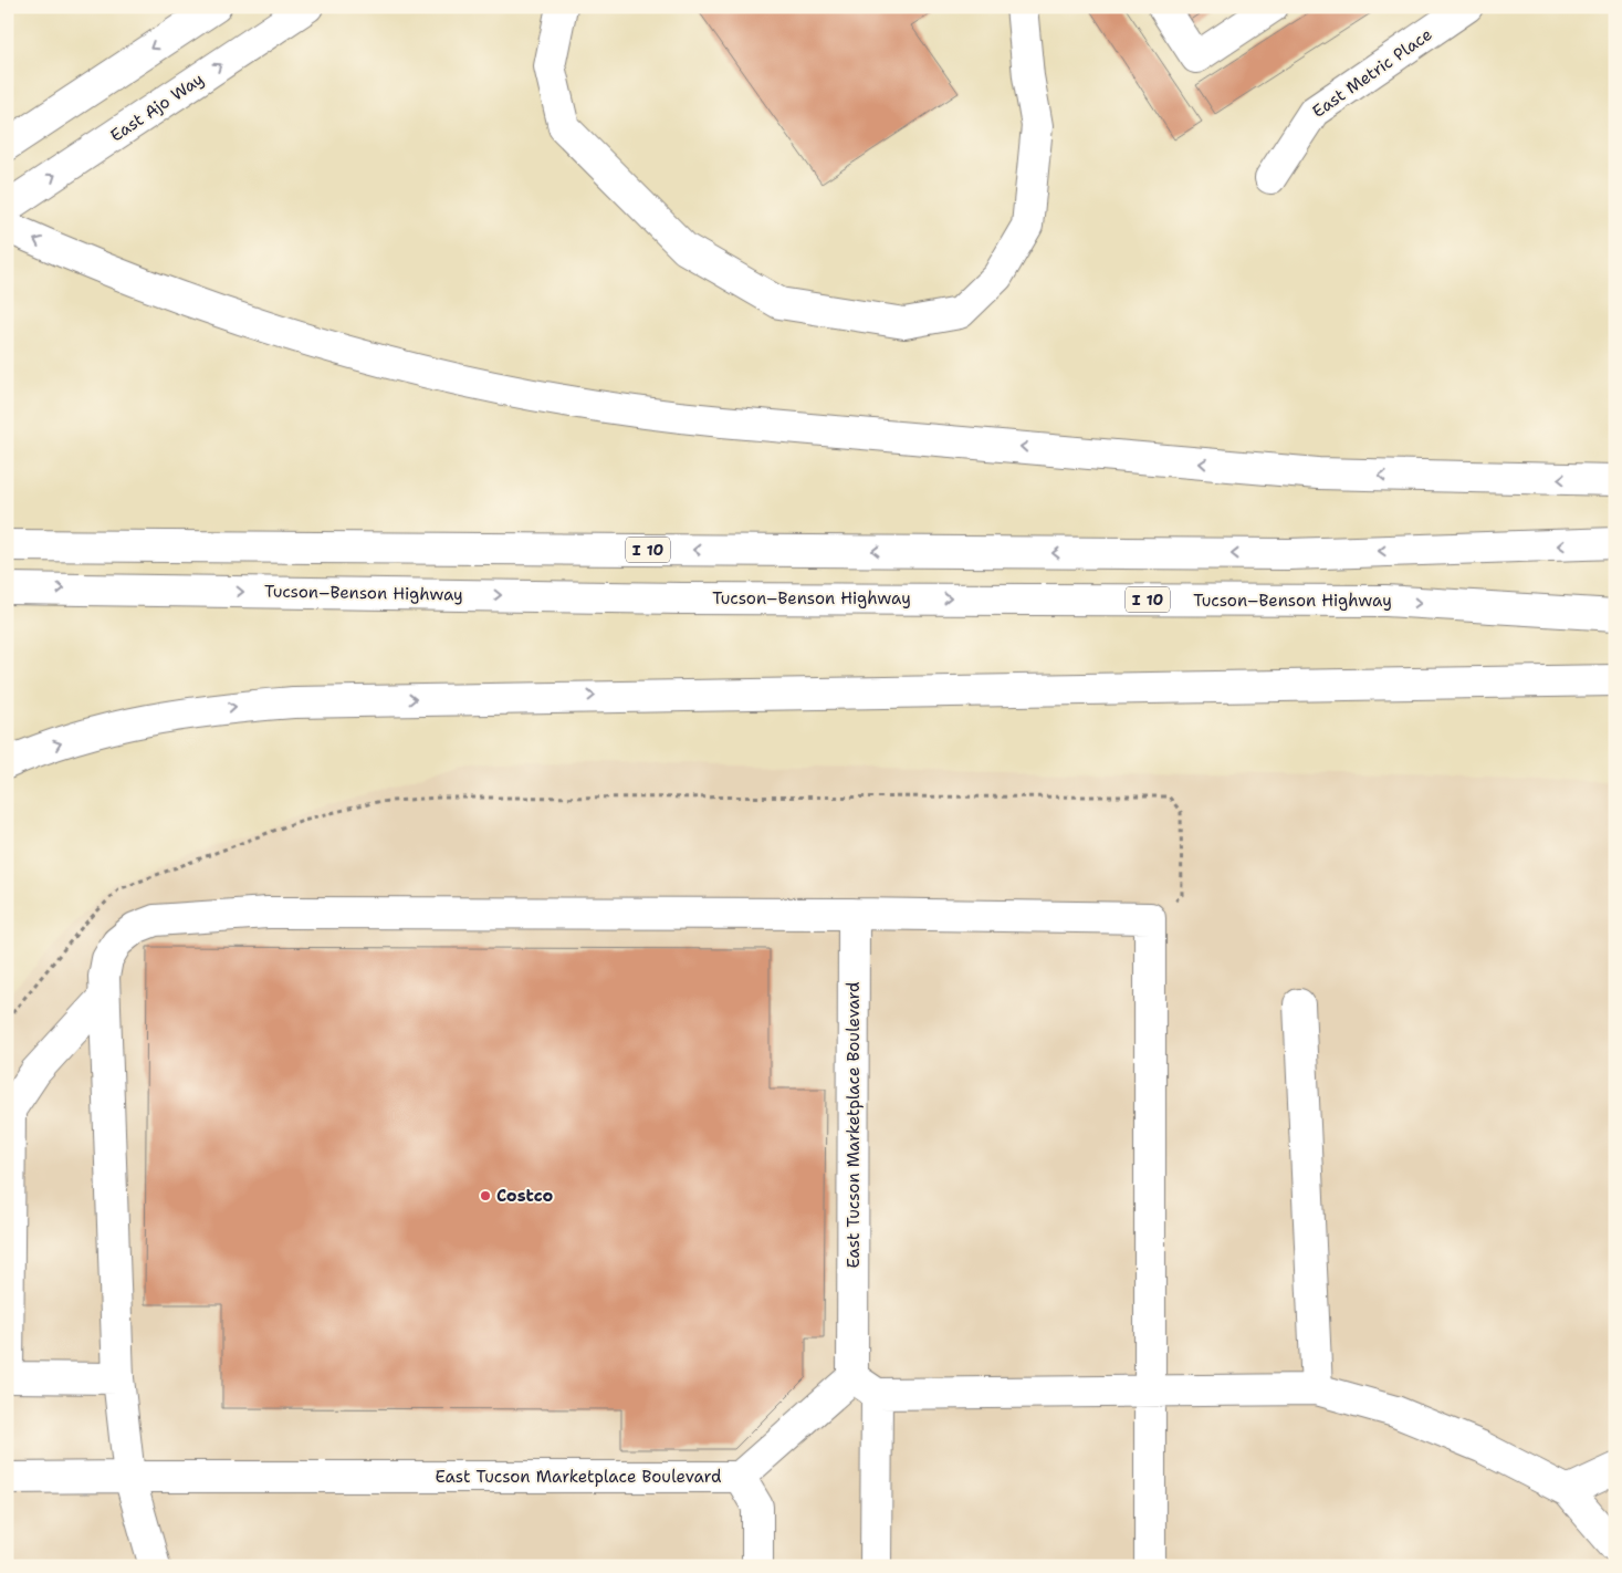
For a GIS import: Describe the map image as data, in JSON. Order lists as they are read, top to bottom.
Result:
{
  "streets": {
    "main road": [
      "East Metric Place",
      "East Ajo Way",
      "I 10",
      "Tucson–Benson Highway",
      "East Tucson Marketplace Boulevard"
    ]
  },
  "places": ["Costco"]
}
